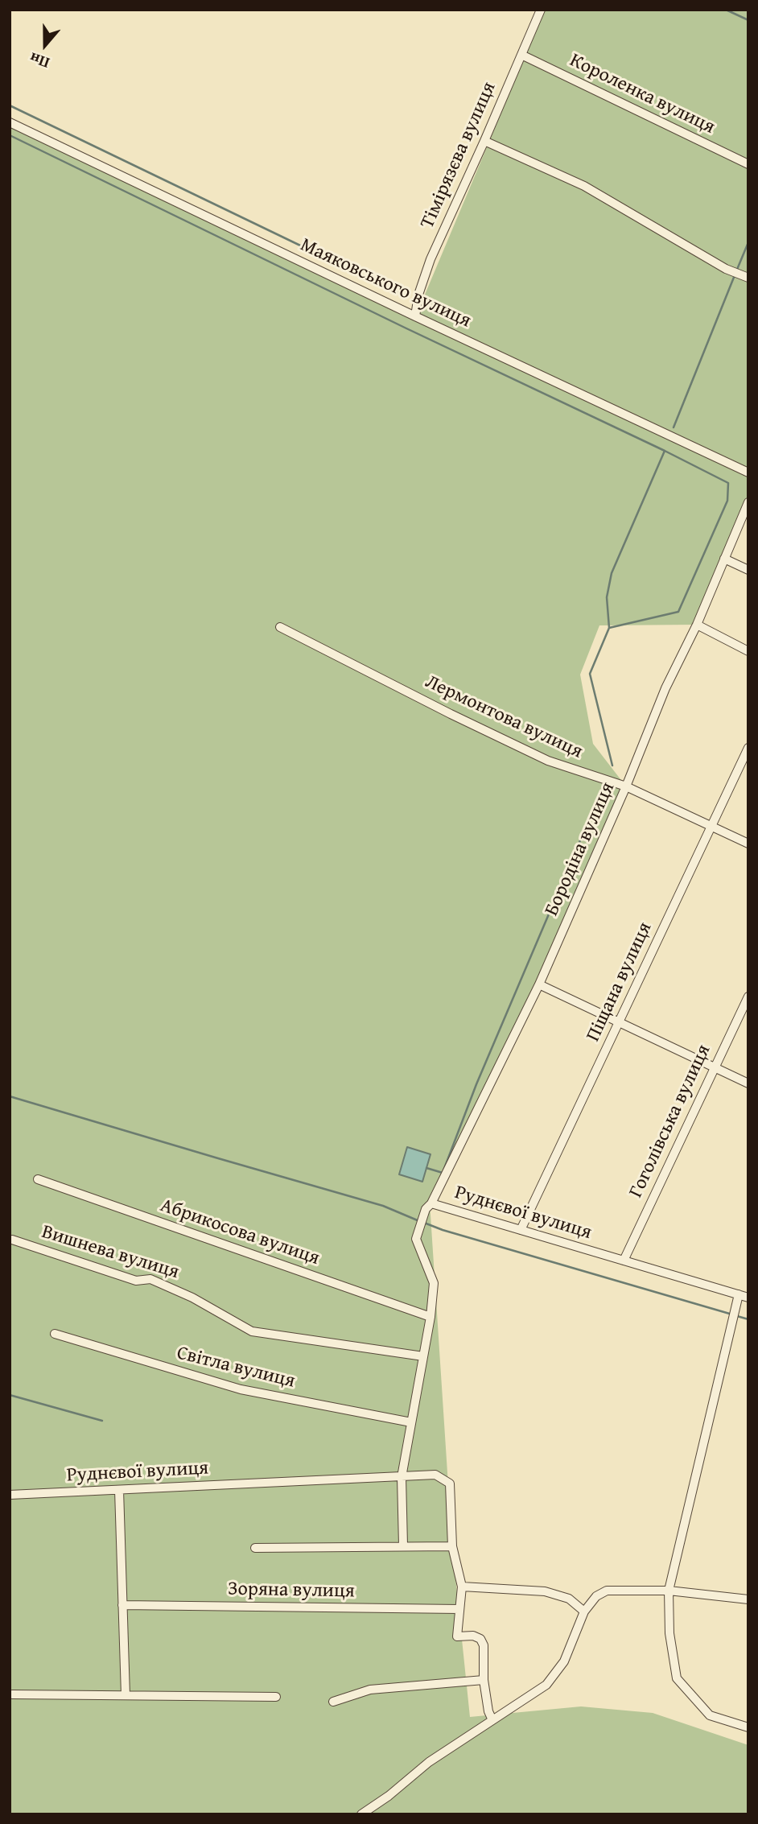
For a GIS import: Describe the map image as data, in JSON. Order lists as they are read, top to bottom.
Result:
{
  "streets": {
    "street": [
      "Короленка вулиця",
      "Тімірязєва вулиця",
      "Маяковського вулиця",
      "Лермонтова вулиця",
      "Бородіна вулиця",
      "Піщана вулиця",
      "Гоголівська вулиця",
      "Руднєвої вулиця",
      "Абрикосова вулиця",
      "Вишнева вулиця",
      "Світла вулиця",
      "Зоряна вулиця"
    ]
  },
  "crossings": [
    ["Короленка вулиця", "Тімірязєва вулиця"],
    ["Тімірязєва вулиця", "Маяковського вулиця"],
    ["Лермонтова вулиця", "Бородіна вулиця"],
    ["Лермонтова вулиця", "Піщана вулиця"],
    ["Бородіна вулиця", "Руднєвої вулиця"],
    ["Піщана вулиця", "Руднєвої вулиця"],
    ["Гоголівська вулиця", "Руднєвої вулиця"],
    ["Руднєвої вулиця", "Абрикосова вулиця"],
    ["Руднєвої вулиця", "Вишнева вулиця"],
    ["Руднєвої вулиця", "Світла вулиця"],
    ["Руднєвої вулиця", "Зоряна вулиця"]
  ],
  "north": "bottom"
}
